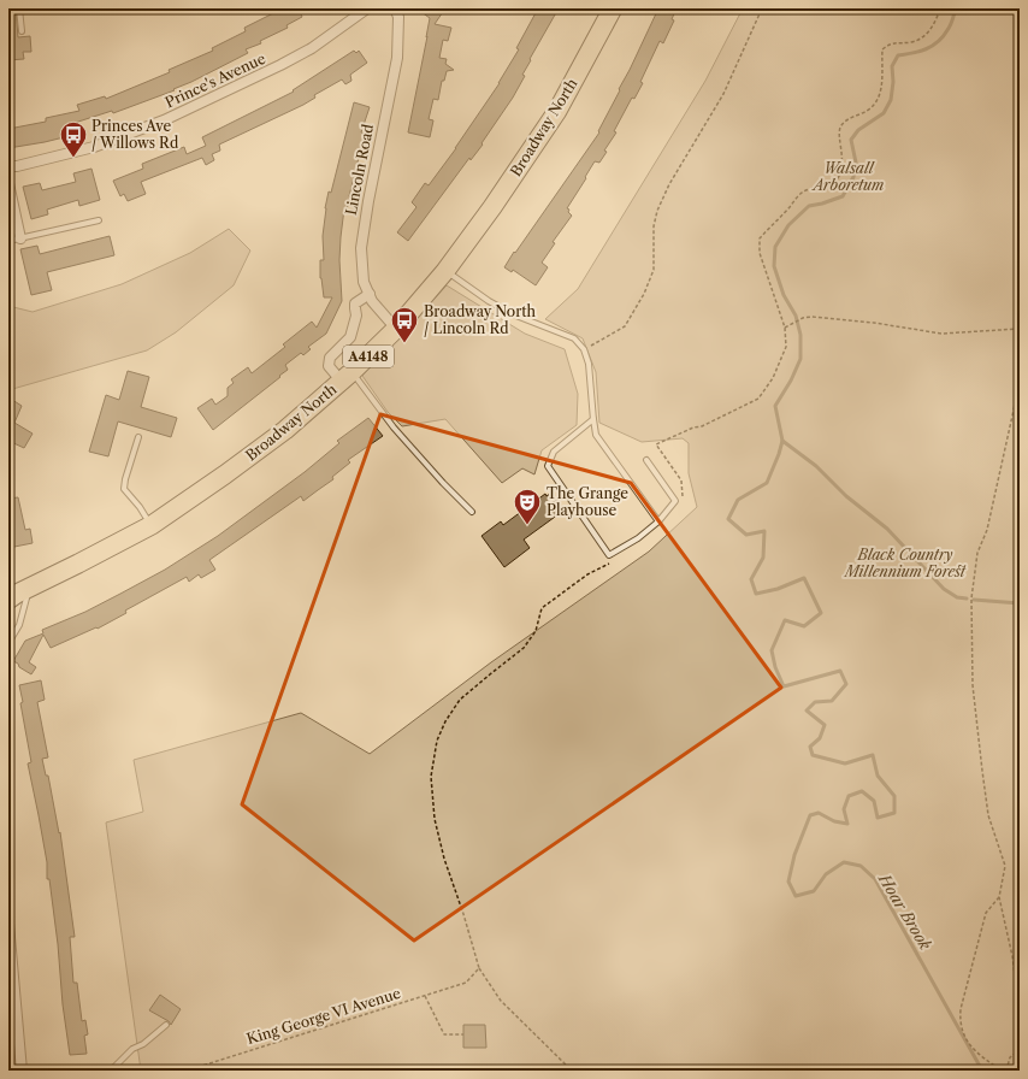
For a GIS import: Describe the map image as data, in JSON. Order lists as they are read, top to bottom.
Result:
{
  "streets": {
    "highway": ["Broadway North", "A4148"],
    "street": ["Prince's Avenue", "Lincoln Road"],
    "path": ["King George VI Avenue"]
  },
  "crossings": [
    ["Broadway North", "Lincoln Road"]
  ],
  "water": ["Hoar Brook"],
  "parks": ["Walsall Arboretum", "Black Country Millennium Forest"],
  "places": {
    "bus stop": ["Princes Ave / Willows Rd", "Broadway North / Lincoln Rd"],
    "theatre": ["The Grange Playhouse"]
  }
}
